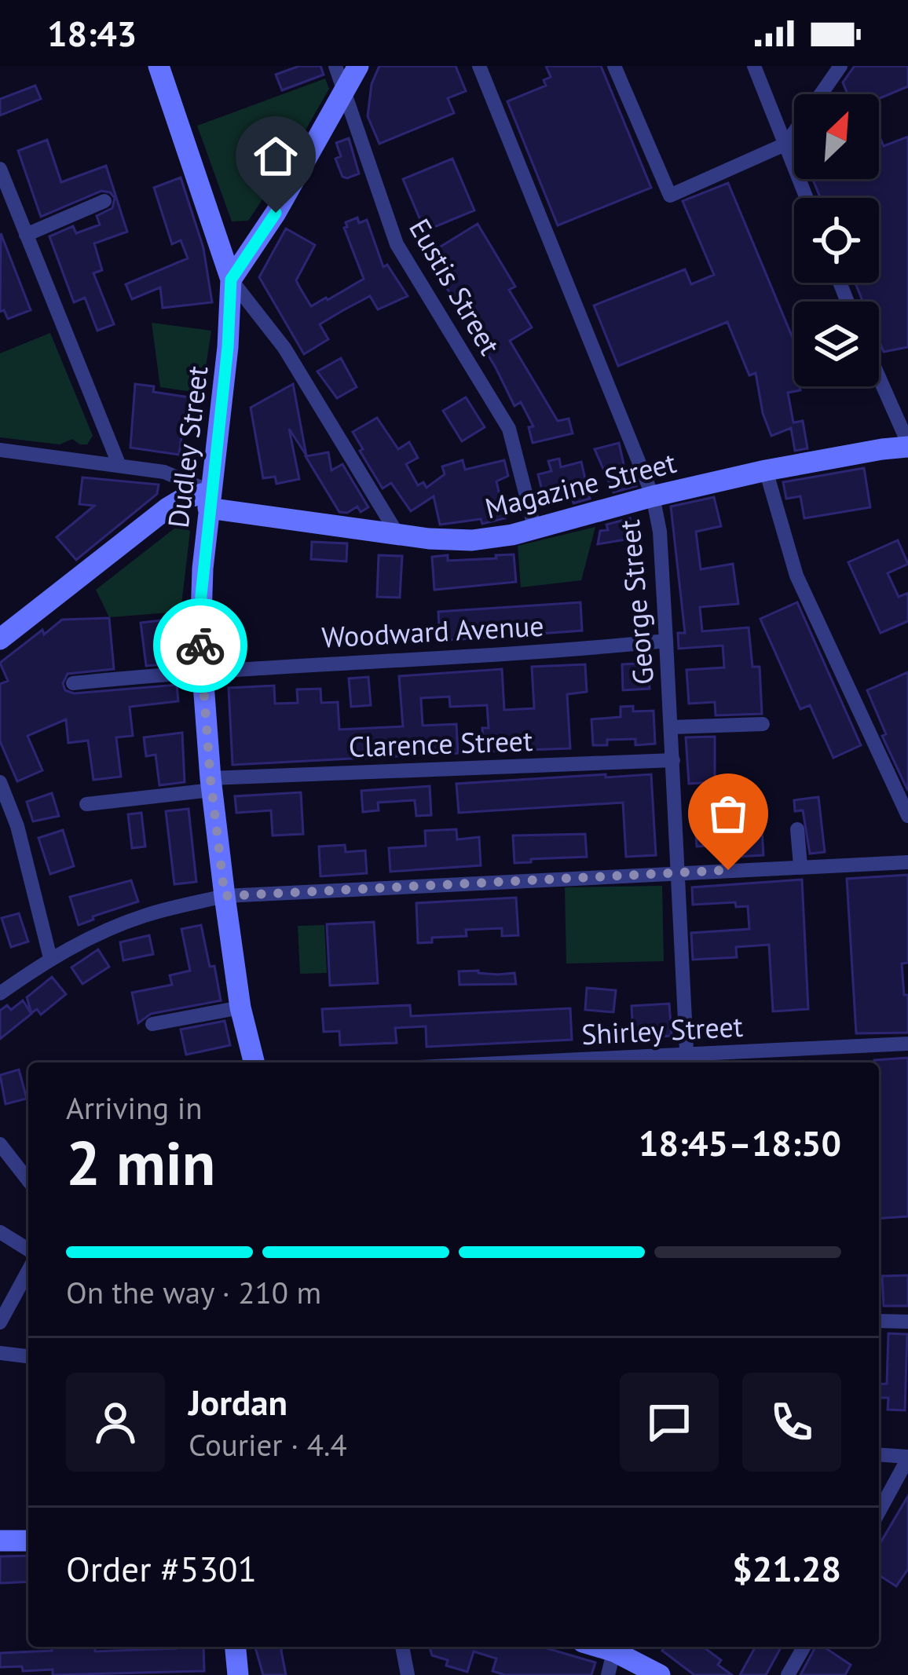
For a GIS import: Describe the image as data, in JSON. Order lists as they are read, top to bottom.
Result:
{
  "streets": {
    "main road": ["Dudley Street", "Magazine Street"],
    "street": [
      "Eustis Street",
      "George Street",
      "Woodward Avenue",
      "Clarence Street",
      "Shirley Street"
    ]
  },
  "crossings": [
    ["Eustis Street", "Magazine Street"],
    ["Dudley Street", "Magazine Street"],
    ["Dudley Street", "Woodward Avenue"],
    ["Dudley Street", "Clarence Street"],
    ["Magazine Street", "George Street"],
    ["George Street", "Woodward Avenue"],
    ["George Street", "Clarence Street"],
    ["George Street", "Shirley Street"]
  ],
  "north": "top right",
  "page": {
    "status": "18:43",
    "heading": ["2 min", "Arriving in", "18:45–18:50"],
    "panel": [
      "Jordan",
      "Courier · 4.4",
      "Order #5301",
      "$21.28"
    ],
    "bar": "On the way · 210 m"
  }
}
